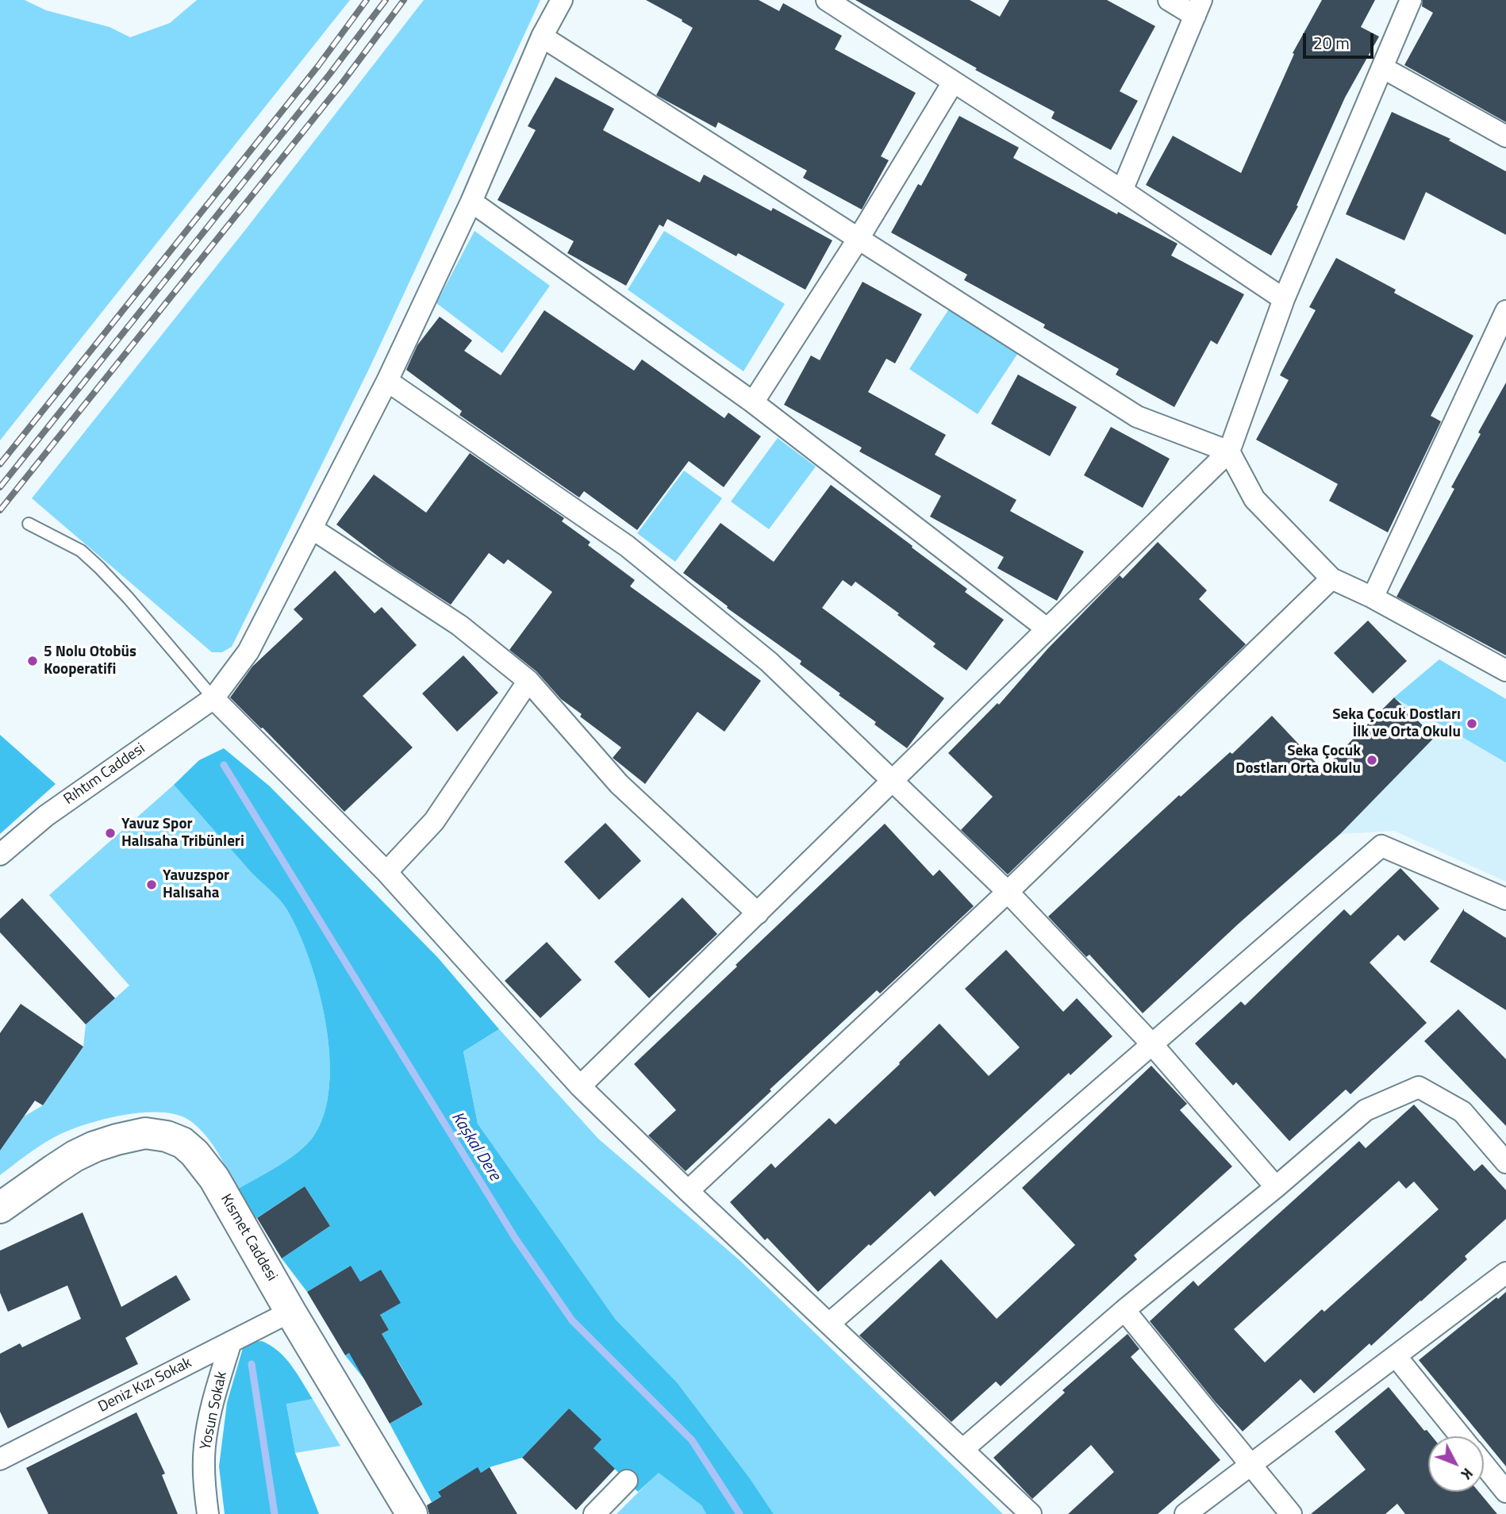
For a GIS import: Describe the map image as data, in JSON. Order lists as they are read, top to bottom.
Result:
{
  "streets": {
    "main road": ["Kısmet Caddesi"],
    "street": ["Rıhtım Caddesi", "Deniz Kızı Sokak", "Yosun Sokak"]
  },
  "crossings": [
    ["Kısmet Caddesi", "Deniz Kızı Sokak"],
    ["Deniz Kızı Sokak", "Yosun Sokak"]
  ],
  "water": ["Kaşkal Dere"],
  "places": [
    "5 Nolu Otobüs Kooperatifi",
    "Seka Çocuk Dostları İlk ve Orta Okulu",
    "Seka Çocuk Dostları Orta Okulu",
    "Yavuz Spor Halısaha Tribünleri",
    "Yavuzspor Halısaha"
  ],
  "scale_bar": "20 m",
  "north": "bottom right"
}
